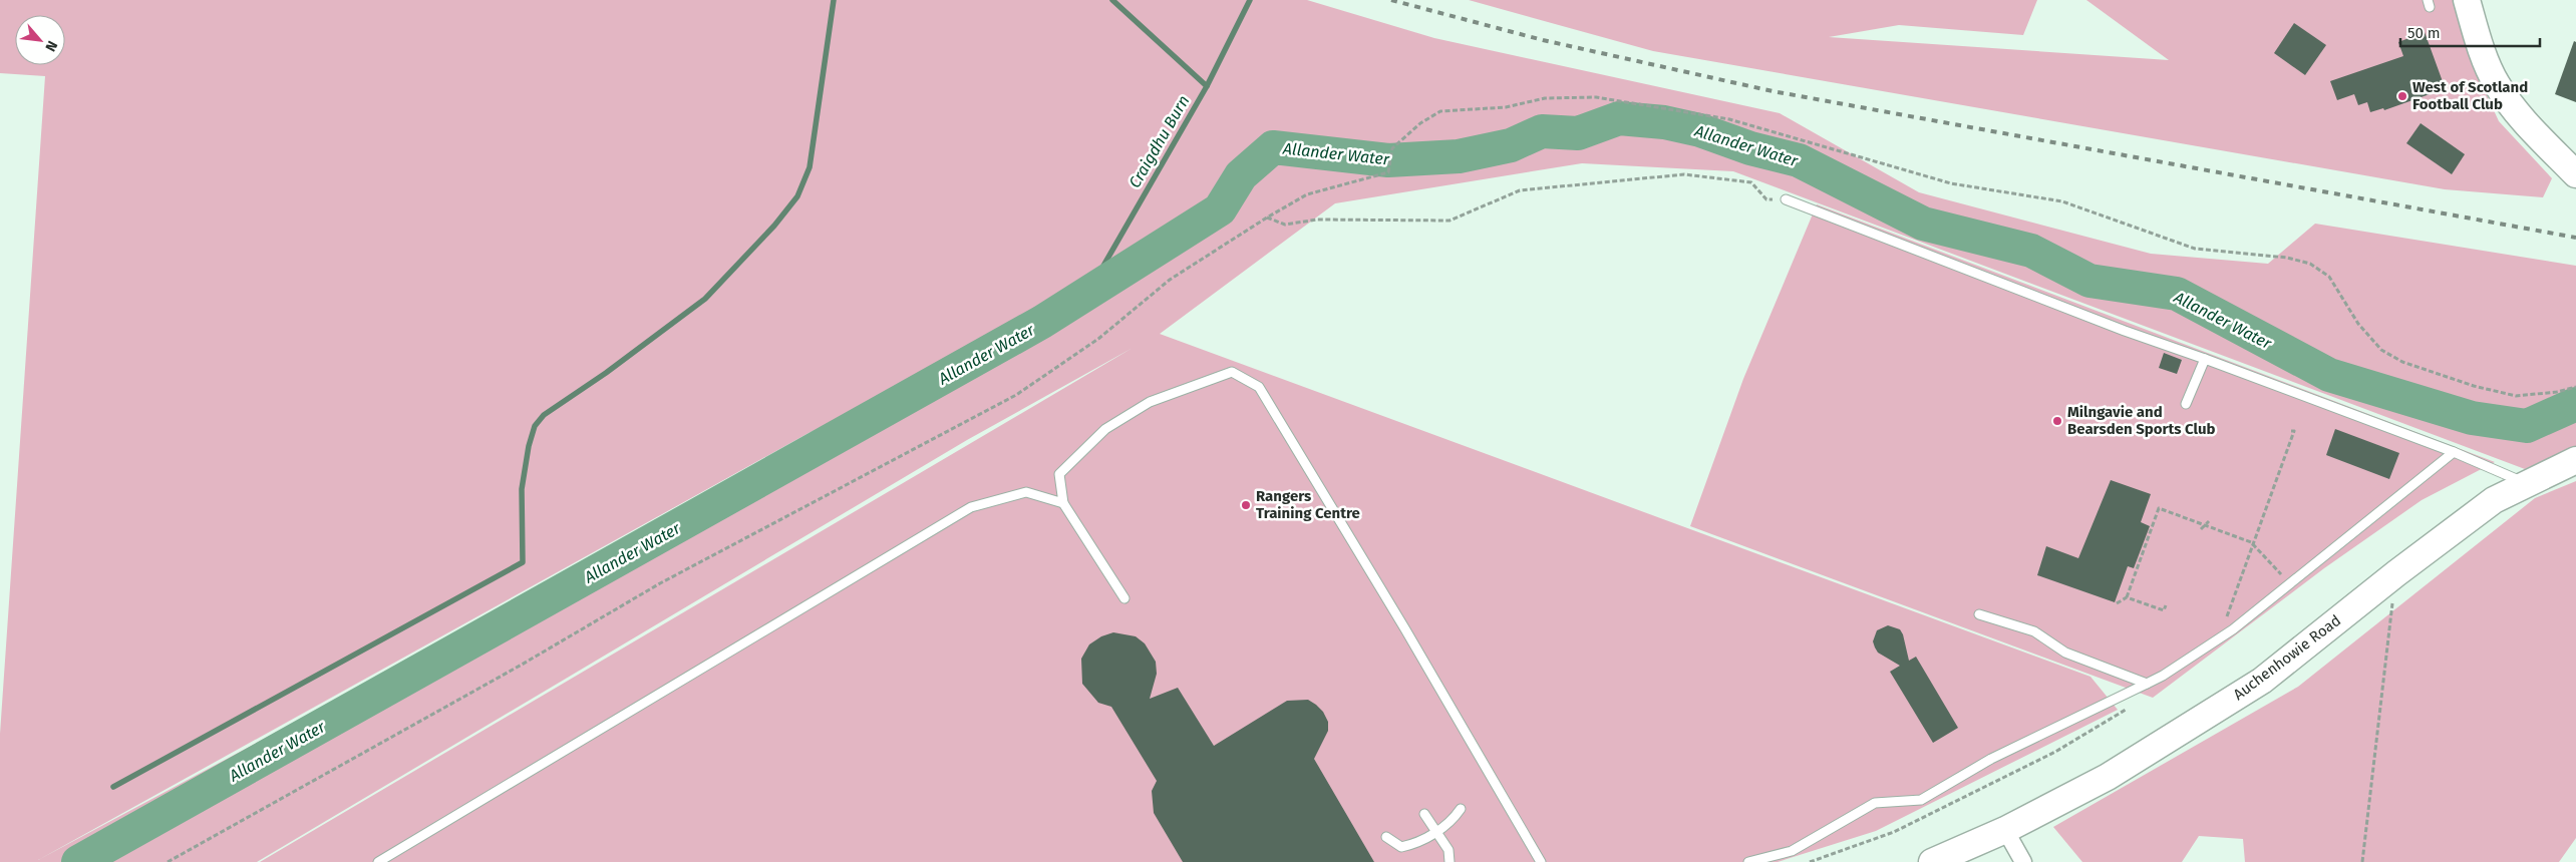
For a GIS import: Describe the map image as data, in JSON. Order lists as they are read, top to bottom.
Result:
{
  "streets": {
    "main road": ["Auchenhowie Road"]
  },
  "water": ["Craigdhu Burn", "Allander Water"],
  "places": ["West of Scotland Football Club", "Milngavie and Bearsden Sports Club", "Rangers Training Centre"],
  "scale_bar": "50 m",
  "north": "bottom right"
}
